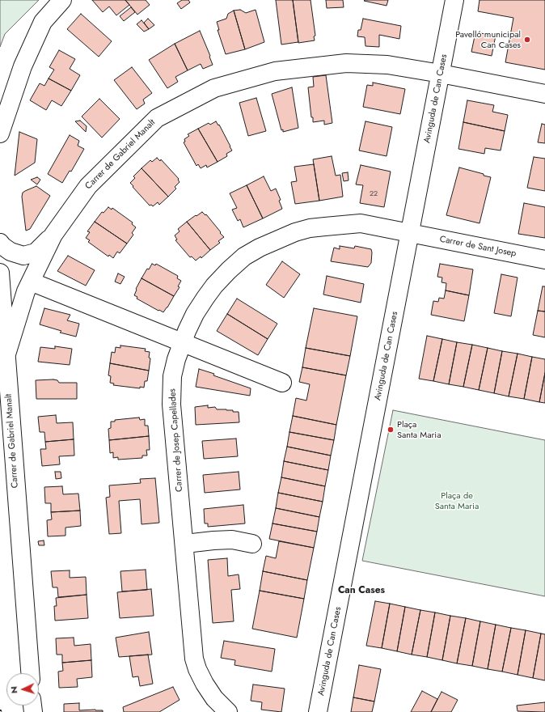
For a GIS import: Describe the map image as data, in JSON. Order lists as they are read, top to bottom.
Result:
{
  "streets": {
    "street": [
      "Avinguda de Can Cases",
      "Carrer de Gabriel Manalt",
      "Carrer de Sant Josep",
      "Carrer de Josep Capellades"
    ]
  },
  "crossings": [
    ["Avinguda de Can Cases", "Carrer de Gabriel Manalt"],
    ["Avinguda de Can Cases", "Carrer de Sant Josep"],
    ["Avinguda de Can Cases", "Carrer de Josep Capellades"],
    ["Carrer de Sant Josep", "Carrer de Josep Capellades"]
  ],
  "districts": ["Can Cases"],
  "parks": ["Plaça de Santa Maria"],
  "places": ["Pavelló municipal Can Cases", "Plaça Santa Maria"],
  "house_numbers": ["22"],
  "north": "left"
}
